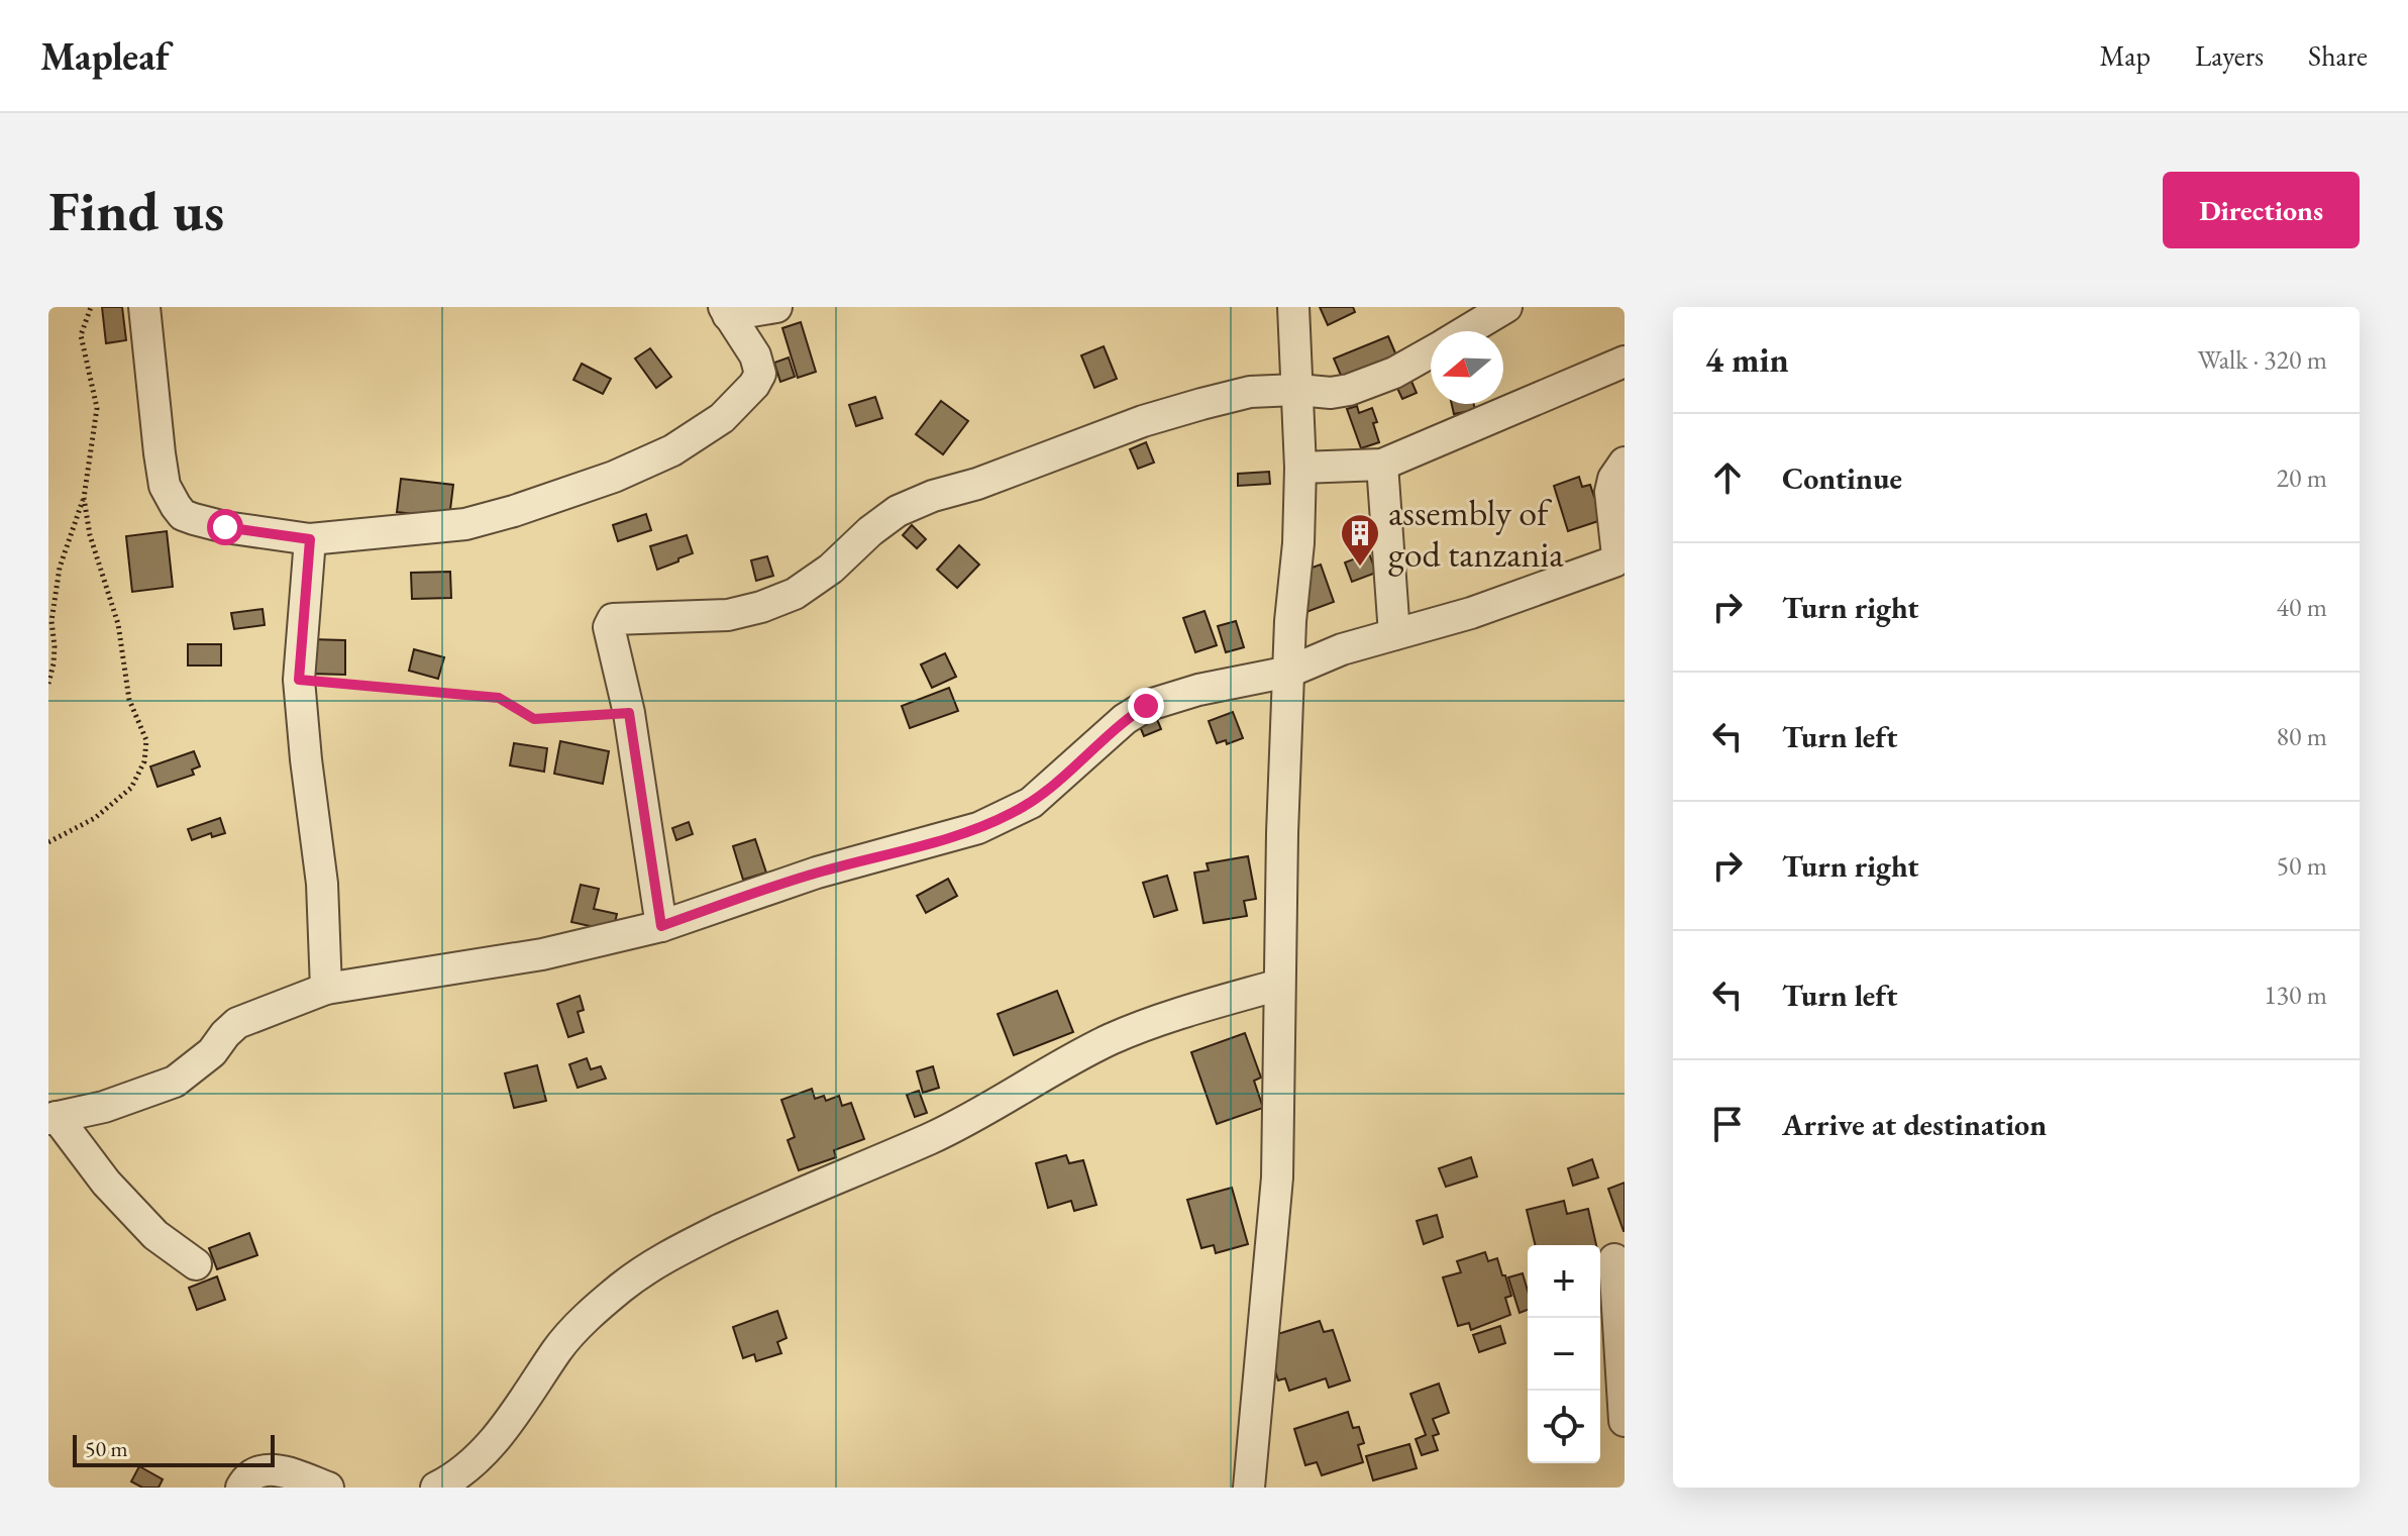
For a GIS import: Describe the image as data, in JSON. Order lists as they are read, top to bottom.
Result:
{
  "places": {
    "building": ["assembly of god tanzania"]
  },
  "scale_bar": "50 m",
  "north": "left",
  "page": {
    "header": "Mapleaf",
    "nav": ["Map", "Layers", "Share"],
    "buttons": "Directions",
    "title": "Find us",
    "heading": ["4 min", "Walk · 320 m"],
    "list": [
      ["Continue", "20 m"],
      ["Turn right", "40 m"],
      ["Turn left", "80 m"],
      ["Turn right", "50 m"],
      ["Turn left", "130 m"],
      "Arrive at destination"
    ],
    "map_buttons": ["+", "−"],
    "scale": "50 m"
  }
}
